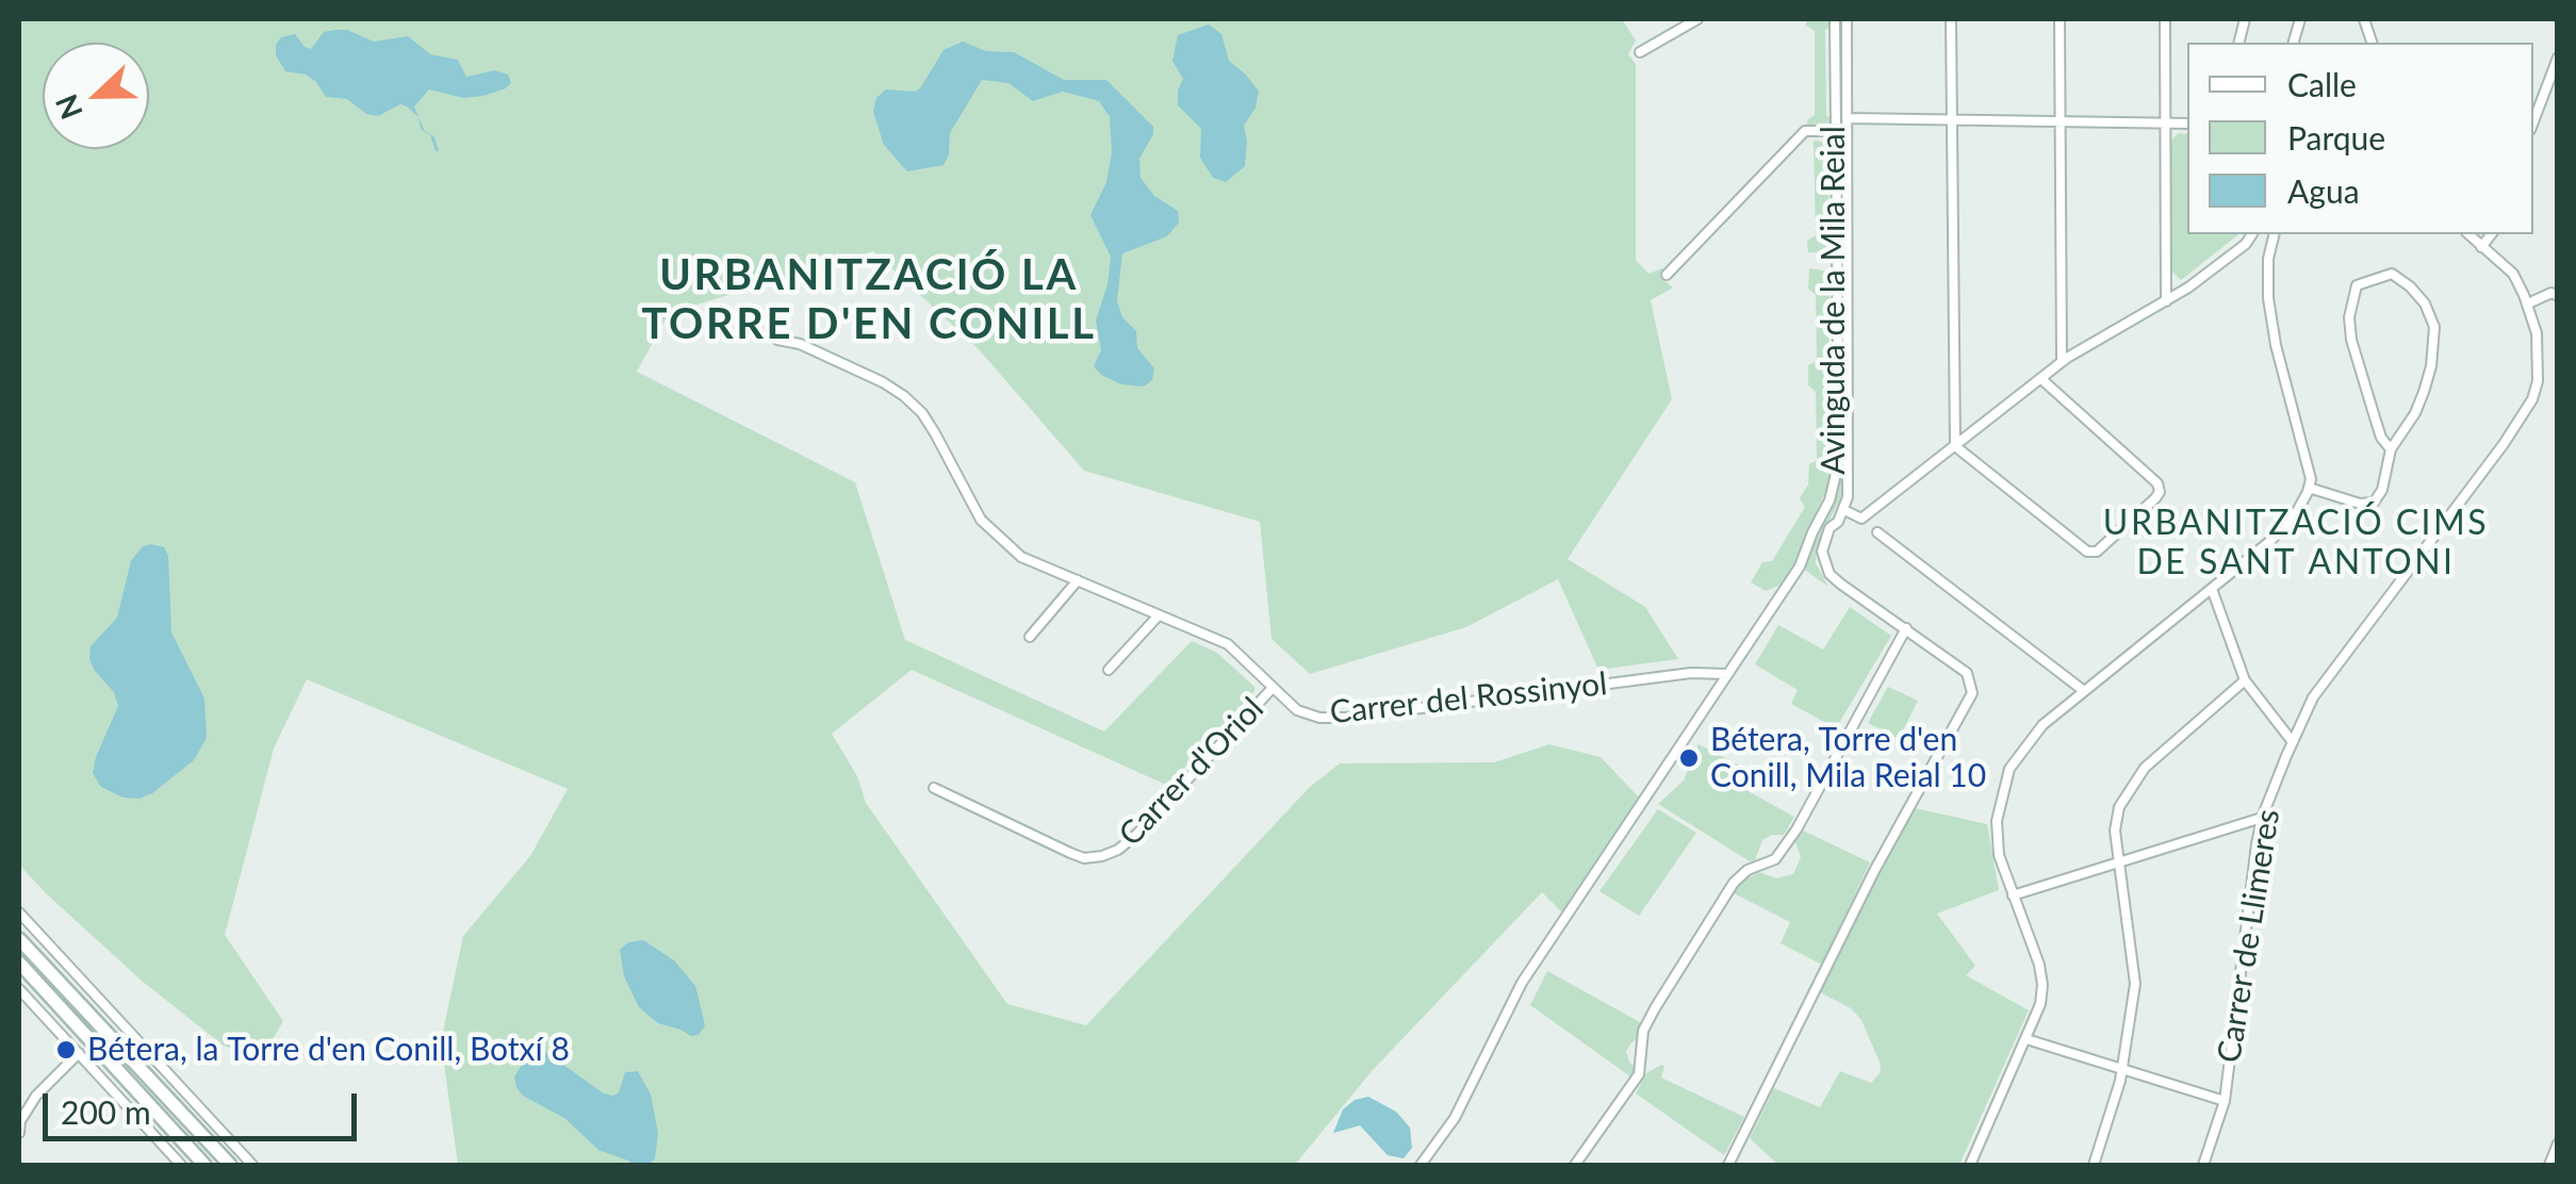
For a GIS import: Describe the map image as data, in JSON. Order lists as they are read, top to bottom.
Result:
{
  "streets": {
    "street": [
      "Avinguda de la Mila Reial",
      "Carrer del Rossinyol",
      "Carrer d'Oriol",
      "Carrer de Llimeres"
    ]
  },
  "crossings": [
    ["Avinguda de la Mila Reial", "Carrer del Rossinyol"],
    ["Carrer del Rossinyol", "Carrer d'Oriol"]
  ],
  "districts": ["URBANITZACIÓ LA TORRE D'EN CONILL", "URBANITZACIÓ CIMS DE SANT ANTONI"],
  "places": ["Bétera, Torre d'en Conill, Mila Reial 10", "Bétera, la Torre d'en Conill, Botxí 8"],
  "legend": ["Calle", "Parque", "Agua"],
  "scale_bar": "200 m",
  "north": "left"
}
